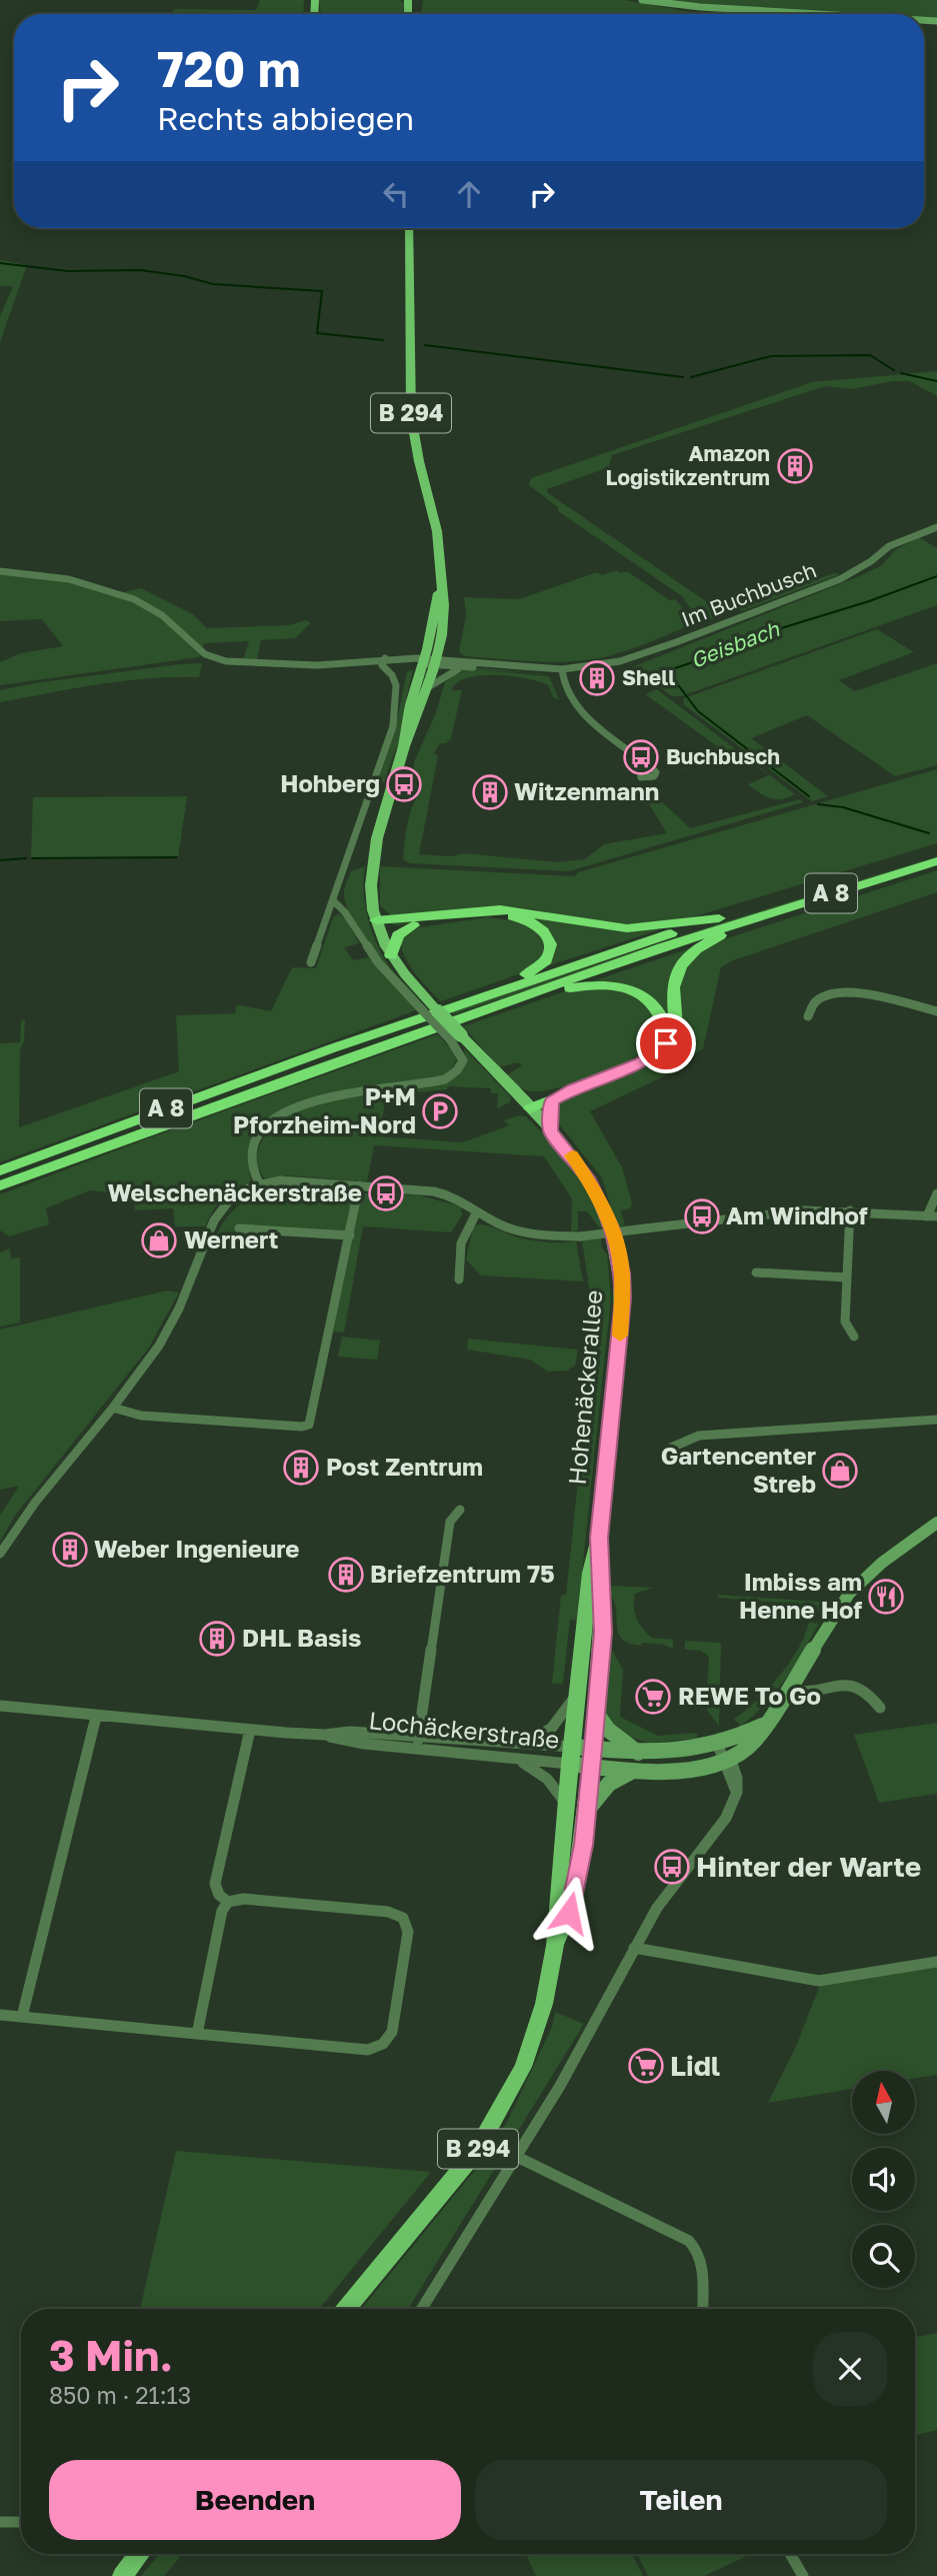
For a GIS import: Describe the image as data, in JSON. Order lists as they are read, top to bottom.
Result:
{
  "streets": {
    "highway": ["A 8"],
    "main road": ["B 294", "Hohenäckerallee"],
    "street": ["Im Buchbusch", "Lochäckerstraße"]
  },
  "crossings": [
    ["B 294", "Im Buchbusch"],
    ["B 294", "Hohenäckerallee"],
    ["Hohenäckerallee", "Lochäckerstraße"]
  ],
  "water": ["Geisbach"],
  "places": {
    "building": [
      "Amazon Logistikzentrum",
      "Shell",
      "Witzenmann",
      "Post Zentrum",
      "Weber Ingenieure",
      "Briefzentrum 75",
      "DHL Basis"
    ],
    "bus stop": [
      "Buchbusch",
      "Hohberg",
      "Welschenäckerstraße",
      "Am Windhof",
      "Hinter der Warte"
    ],
    "parking": ["P+M Pforzheim-Nord"],
    "shop": ["Wernert", "Gartencenter Streb"],
    "restaurant": ["Imbiss am Henne Hof"],
    "supermarket": ["REWE To Go", "Lidl"]
  },
  "north": "top",
  "page": {
    "turn": ["720 m", "Rechts abbiegen"],
    "heading": ["3 Min.", "850 m · 21:13"],
    "buttons": ["Beenden", "Teilen"]
  }
}
